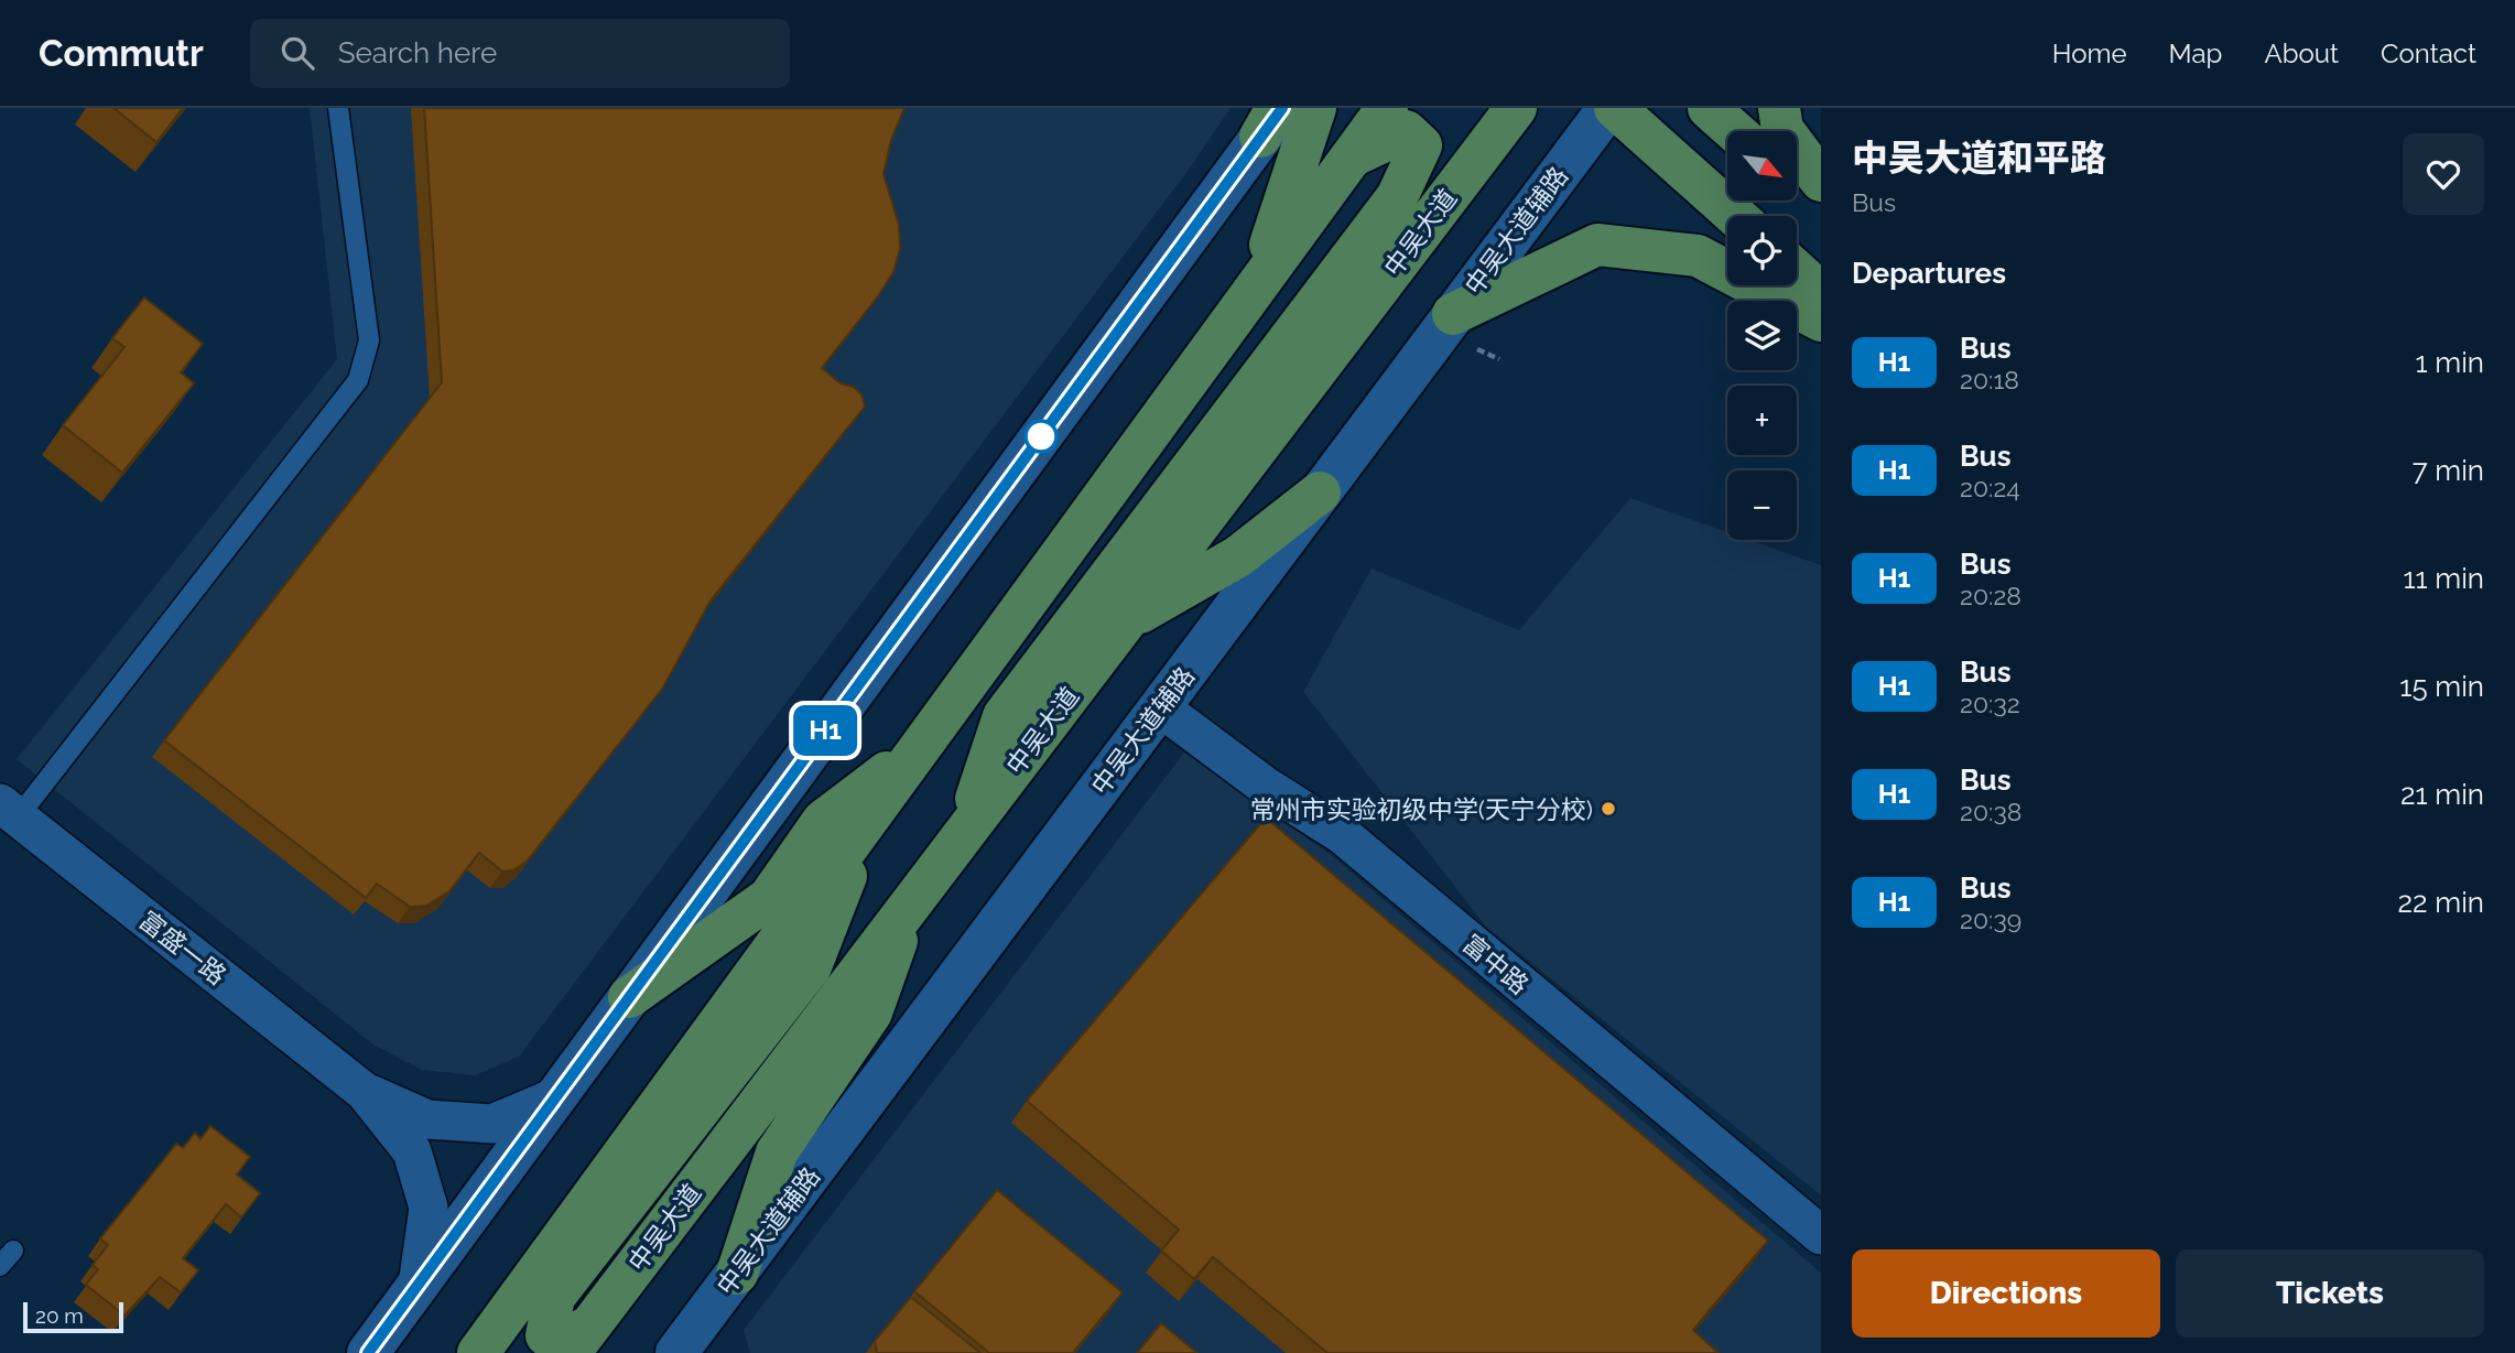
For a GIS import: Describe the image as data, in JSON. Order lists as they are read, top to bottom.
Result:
{
  "streets": {
    "main road": ["中吴大道辅路", "中吴大道"],
    "street": ["富盛一路", "富中路"]
  },
  "crossings": [
    ["中吴大道辅路", "富中路"]
  ],
  "places": ["常州市实验初级中学(天宁分校)"],
  "lines": ["bus line H1"],
  "scale_bar": "20 m",
  "north": "bottom right",
  "page": {
    "header": "Commutr",
    "search": "Search here",
    "nav": [
      "Home",
      "Map",
      "About",
      "Contact"
    ],
    "on_map": "H1",
    "heading": [
      ["中吴大道和平路", "Bus"],
      "Departures"
    ],
    "map_buttons": ["+", "−"],
    "list": [
      {
        "mark": "H1",
        "name": "Bus",
        "note": "20:18",
        "value": "1 min"
      },
      {
        "mark": "H1",
        "name": "Bus",
        "note": "20:24",
        "value": "7 min"
      },
      {
        "mark": "H1",
        "name": "Bus",
        "note": "20:28",
        "value": "11 min"
      },
      {
        "mark": "H1",
        "name": "Bus",
        "note": "20:32",
        "value": "15 min"
      },
      {
        "mark": "H1",
        "name": "Bus",
        "note": "20:38",
        "value": "21 min"
      },
      {
        "mark": "H1",
        "name": "Bus",
        "note": "20:39",
        "value": "22 min"
      }
    ],
    "buttons": ["Directions", "Tickets"],
    "scale": "20 m"
  }
}
